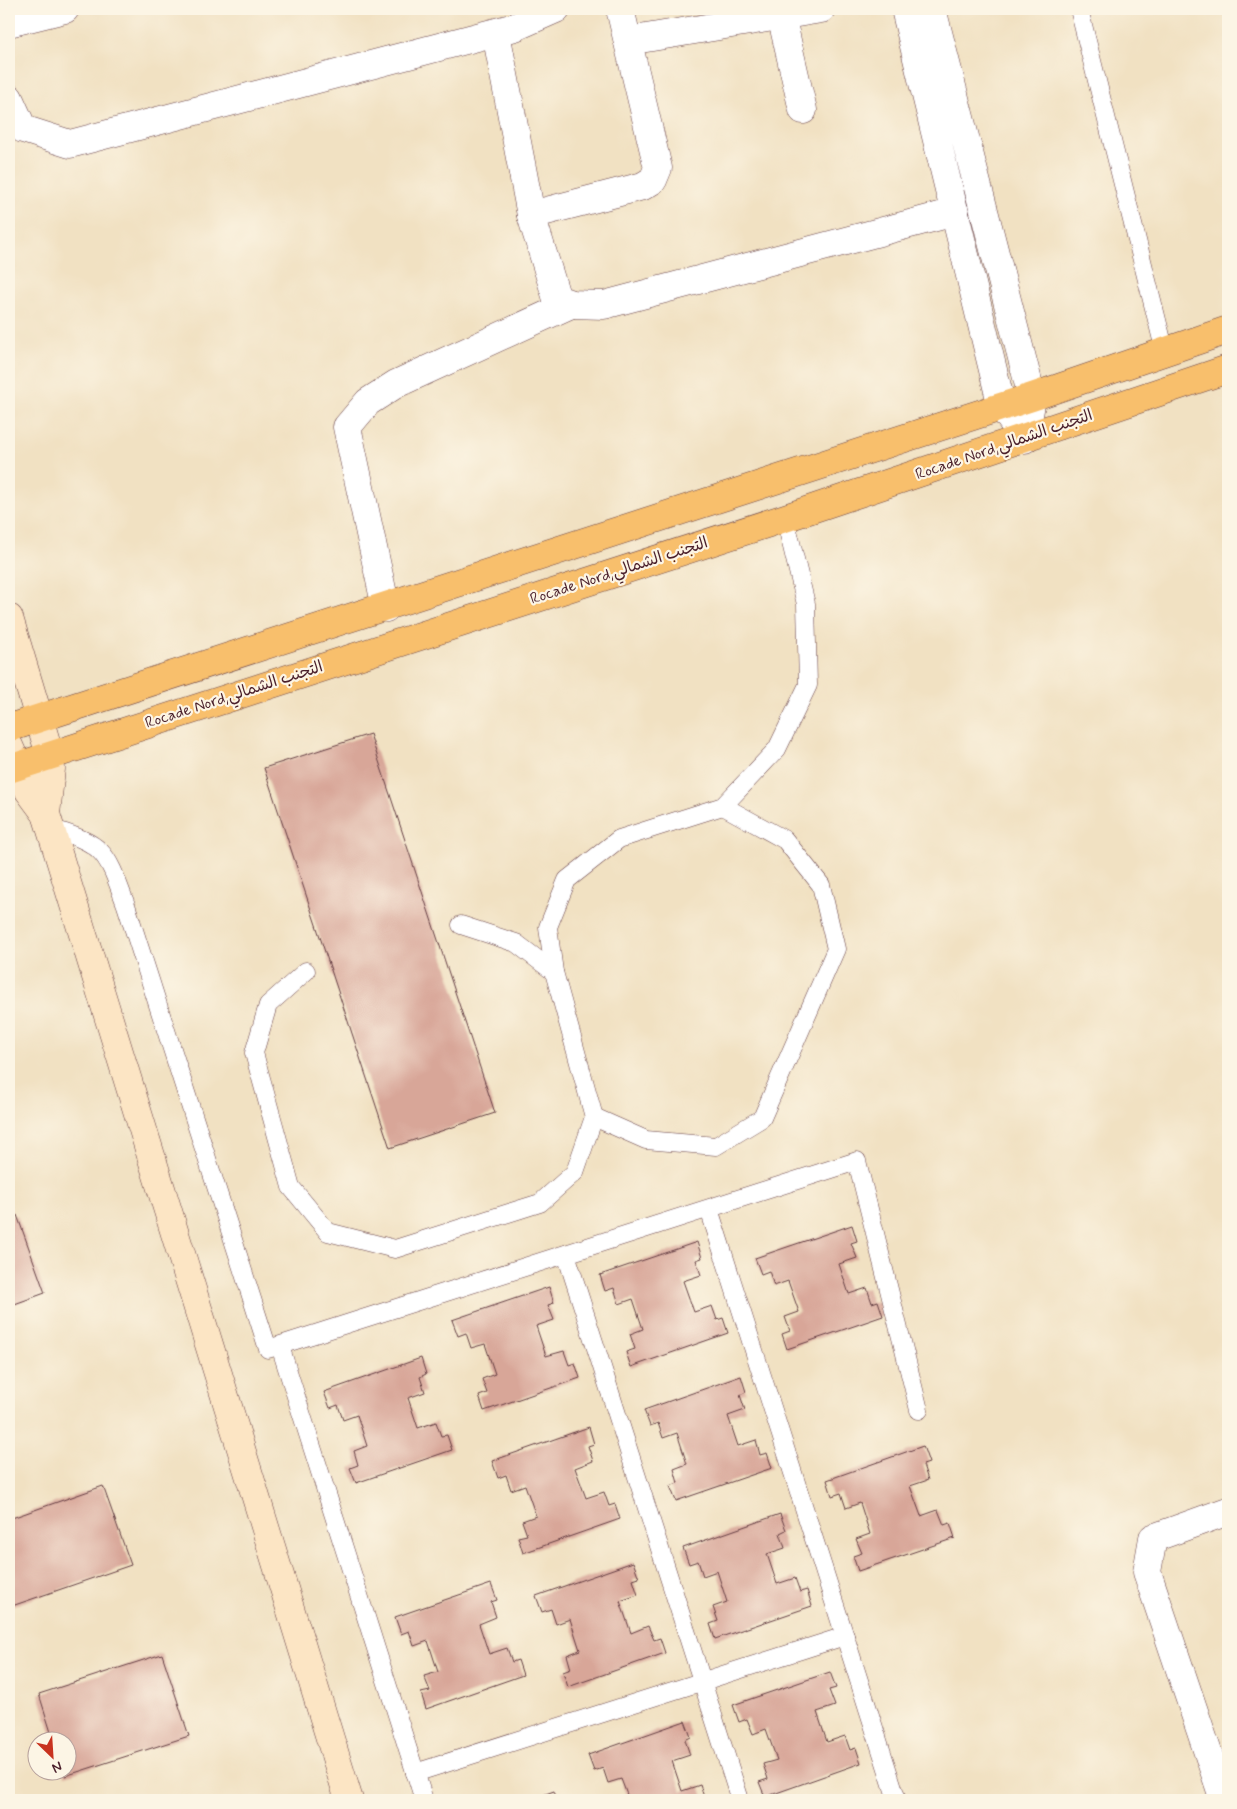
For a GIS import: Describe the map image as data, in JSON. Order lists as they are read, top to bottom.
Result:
{
  "streets": {
    "main road": ["Rocade Nord,التجنب الشمالي"]
  },
  "north": "bottom right"
}
